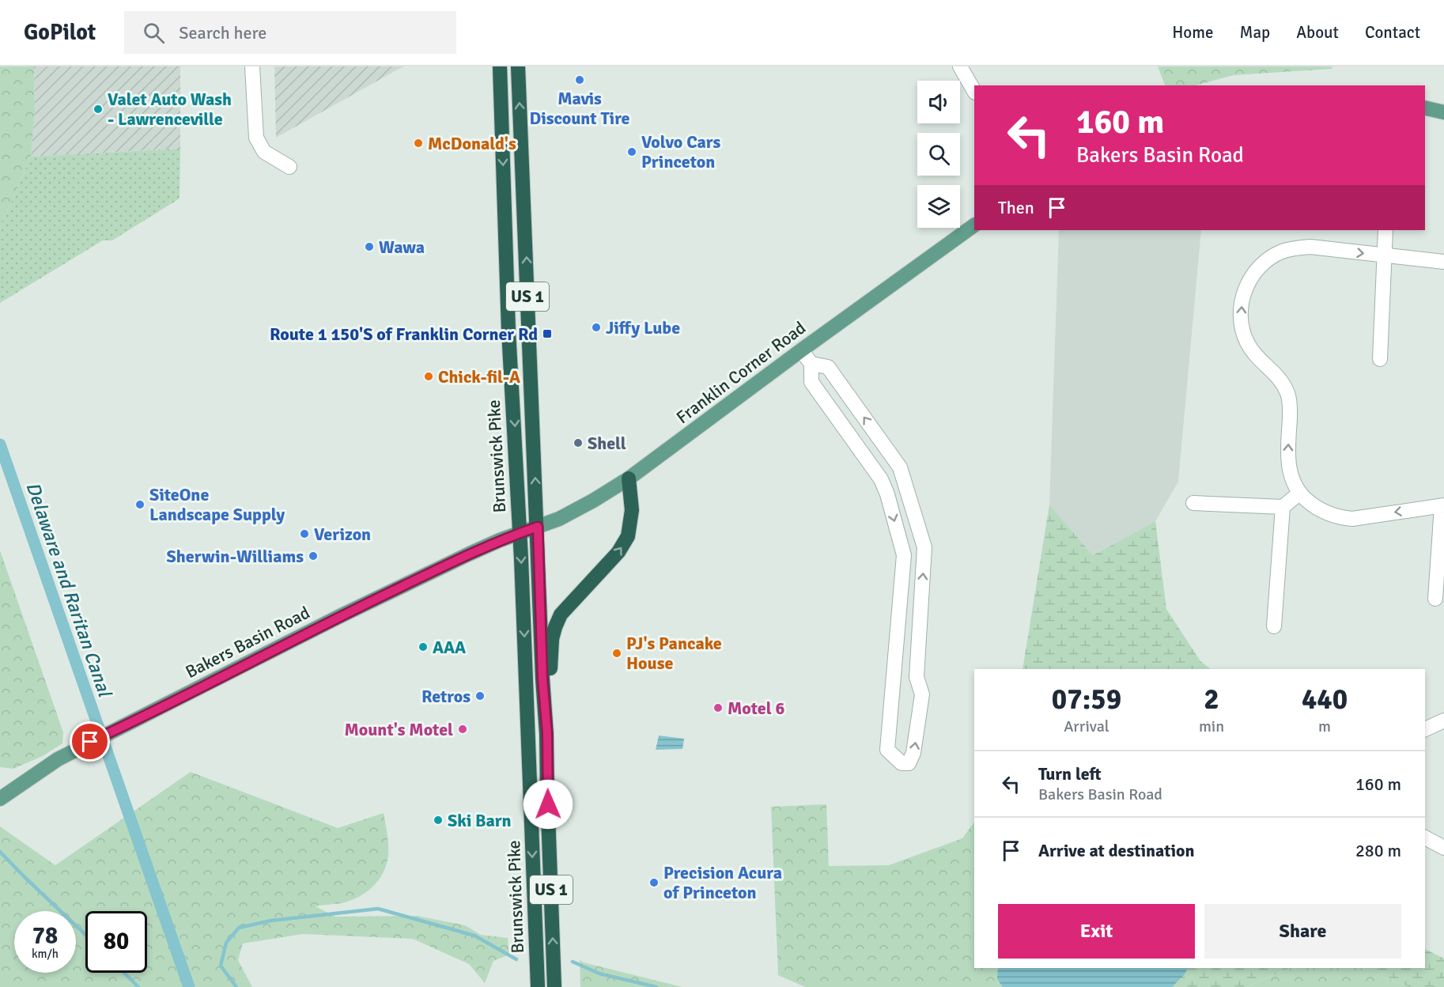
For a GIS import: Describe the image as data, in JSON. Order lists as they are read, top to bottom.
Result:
{
  "streets": {
    "highway": ["US 1", "Brunswick Pike"],
    "main road": ["Franklin Corner Road", "Bakers Basin Road"]
  },
  "crossings": [
    ["Franklin Corner Road", "Brunswick Pike"],
    ["Franklin Corner Road", "Bakers Basin Road"],
    ["Brunswick Pike", "Bakers Basin Road"]
  ],
  "water": ["Delaware and Raritan Canal"],
  "places": {
    "other": [
      "Mavis Discount Tire",
      "Valet Auto Wash - Lawrenceville",
      "McDonald's",
      "Volvo Cars Princeton",
      "Wawa",
      "Jiffy Lube",
      "Chick-fil-A",
      "Shell",
      "SiteOne Landscape Supply",
      "Verizon",
      "Sherwin-Williams",
      "AAA",
      "PJ's Pancake House",
      "Retros",
      "Motel 6",
      "Mount's Motel",
      "Ski Barn",
      "Precision Acura of Princeton"
    ],
    "transit": ["Route 1 150'S of Franklin Corner Rd"]
  },
  "page": {
    "header": "GoPilot",
    "search": "Search here",
    "nav": [
      "Home",
      "Map",
      "About",
      "Contact"
    ],
    "turn": ["160 m", "Bakers Basin Road"],
    "then": "Then",
    "eta": [
      "07:59",
      "Arrival",
      "2",
      "min",
      "440",
      "m"
    ],
    "list": [
      {
        "name": "Turn left",
        "note": "Bakers Basin Road",
        "value": "160 m"
      },
      {
        "name": "Arrive at destination",
        "value": "280 m"
      }
    ],
    "buttons": ["Exit", "Share"],
    "speed": "78 km/h",
    "limit": "80"
  }
}
